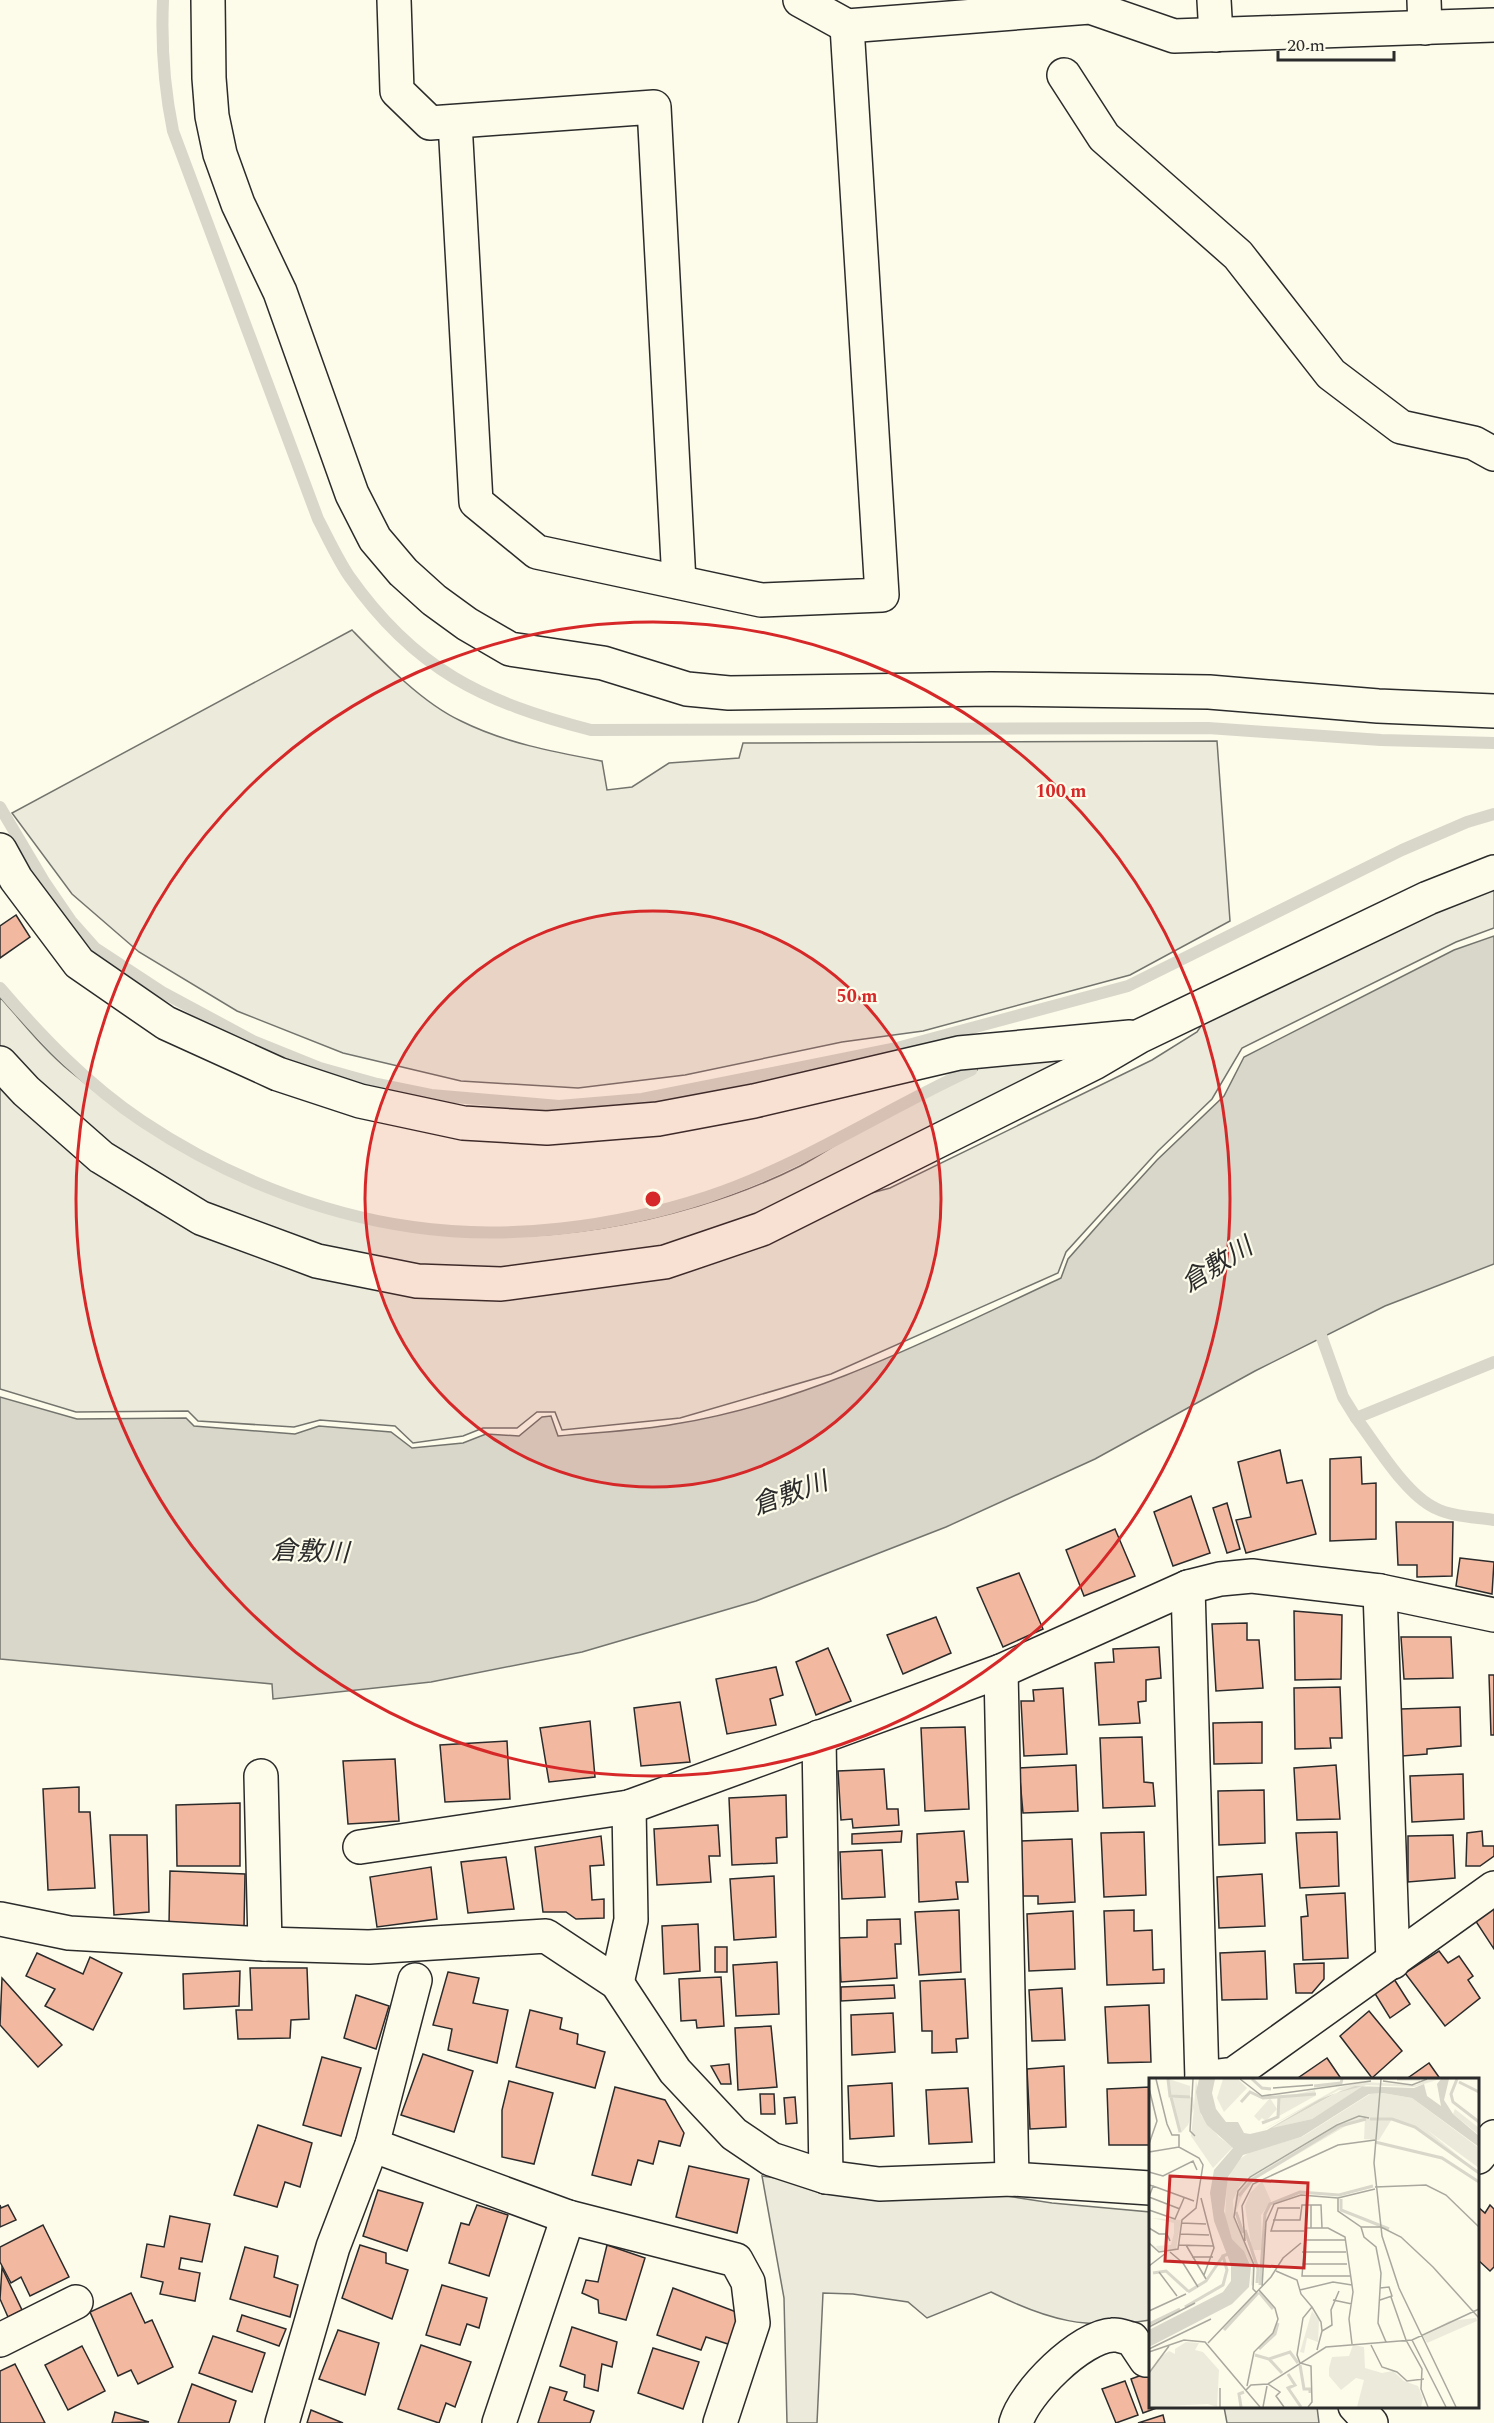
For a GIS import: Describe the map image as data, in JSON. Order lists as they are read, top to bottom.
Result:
{
  "water": ["倉敷川"],
  "scale_bar": "20 m",
  "rings": ["100 m", "50 m"]
}
